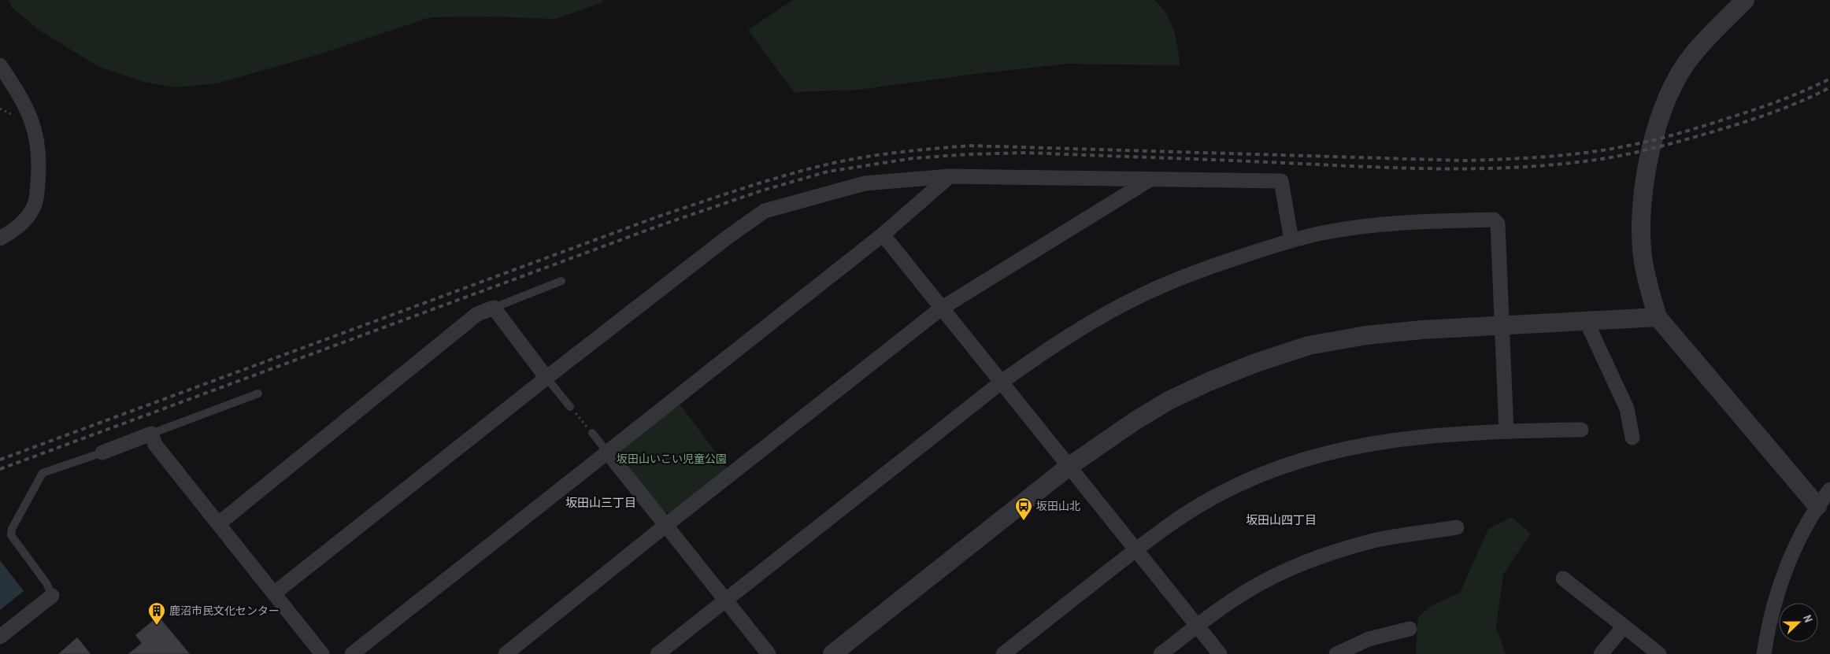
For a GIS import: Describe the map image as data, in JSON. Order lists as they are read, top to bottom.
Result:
{
  "districts": ["坂田山三丁目", "坂田山四丁目"],
  "parks": ["坂田山いこい児童公園"],
  "places": {
    "bus stop": ["坂田山北"],
    "building": ["鹿沼市民文化センター"]
  },
  "north": "right"
}
